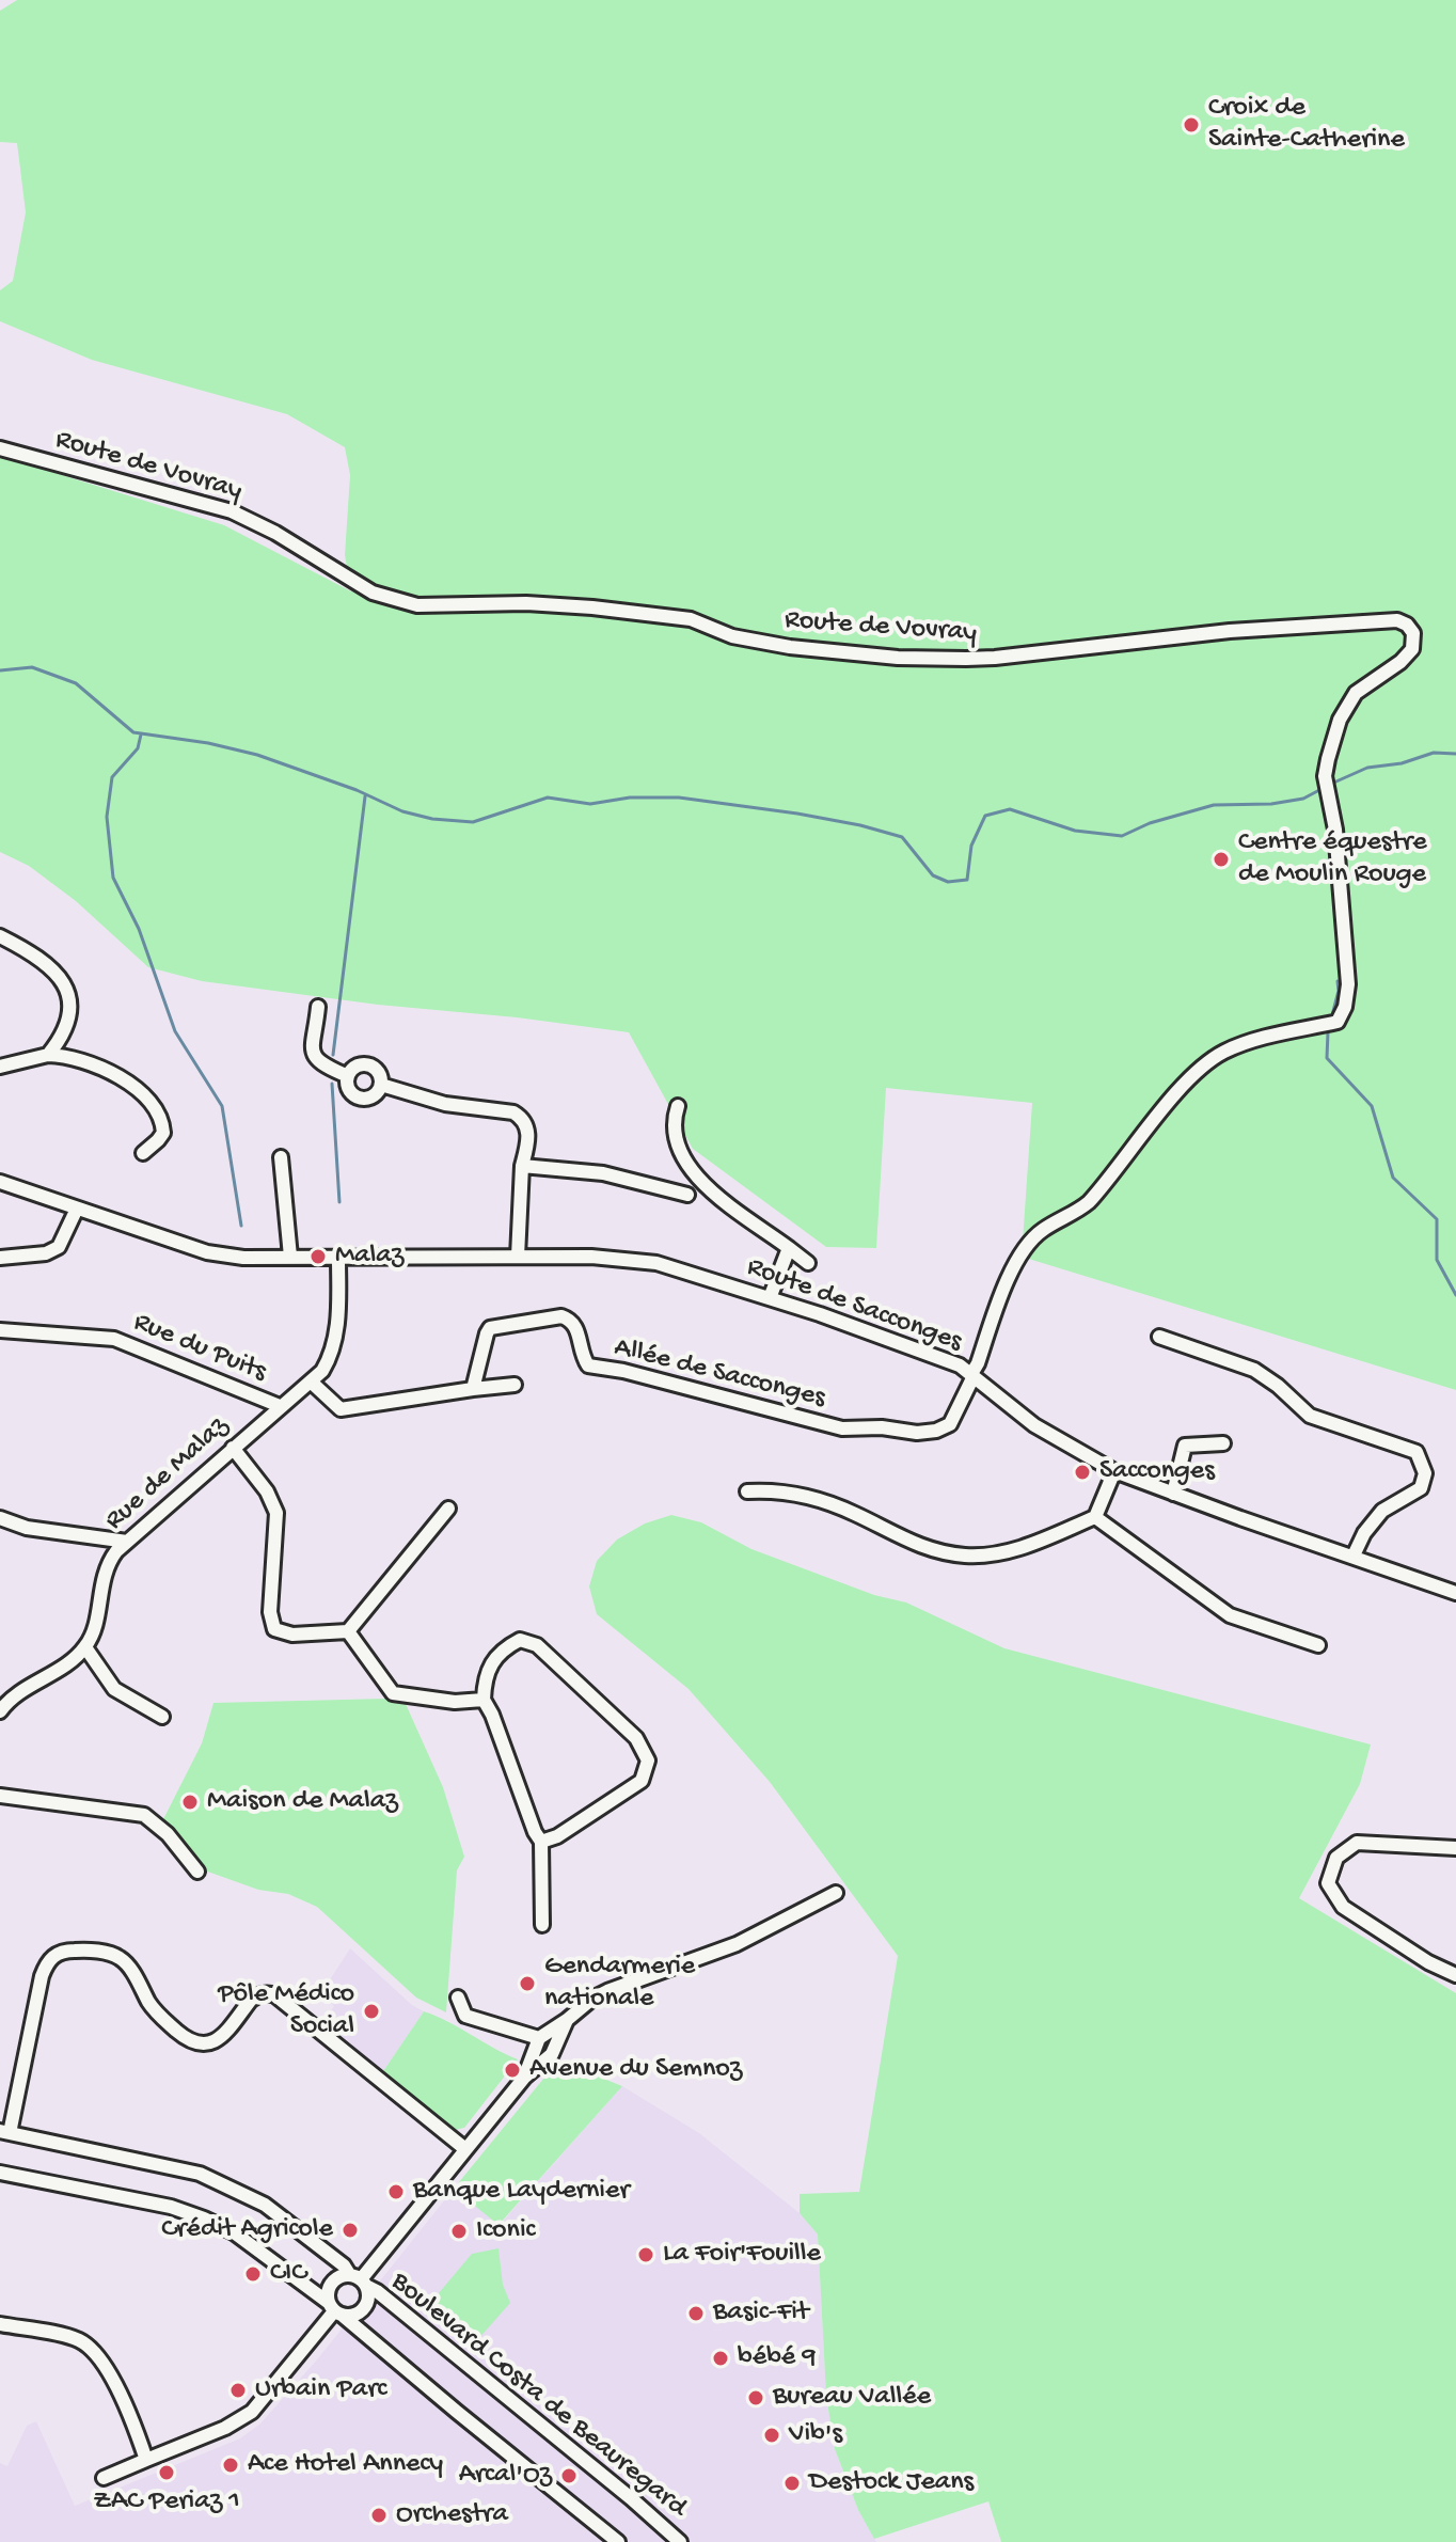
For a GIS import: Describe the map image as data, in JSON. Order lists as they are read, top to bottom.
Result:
{
  "streets": {
    "street": [
      "Route de Vovray",
      "Route de Sacconges",
      "Rue du Puits",
      "Allée de Sacconges",
      "Rue de Malaz",
      "Boulevard Costa de Beauregard"
    ]
  },
  "crossings": [
    ["Route de Vovray", "Route de Sacconges"],
    ["Route de Vovray", "Allée de Sacconges"],
    ["Route de Sacconges", "Allée de Sacconges"],
    ["Route de Sacconges", "Rue de Malaz"],
    ["Rue du Puits", "Rue de Malaz"]
  ],
  "places": [
    "Croix de Sainte-Catherine",
    "Centre équestre de Moulin Rouge",
    "Malaz",
    "Sacconges",
    "Maison de Malaz",
    "Gendarmerie nationale",
    "Pôle Médico Social",
    "Avenue du Semnoz",
    "Banque Laydernier",
    "Crédit Agricole",
    "Iconic",
    "La Foir'Fouille",
    "CIC",
    "Basic-Fit",
    "bébé 9",
    "Urbain Parc",
    "Bureau Vallée",
    "Vib's",
    "Ace Hotel Annecy",
    "ZAC Periaz 1",
    "Arcal'Oz",
    "Destock Jeans",
    "Orchestra"
  ]
}
